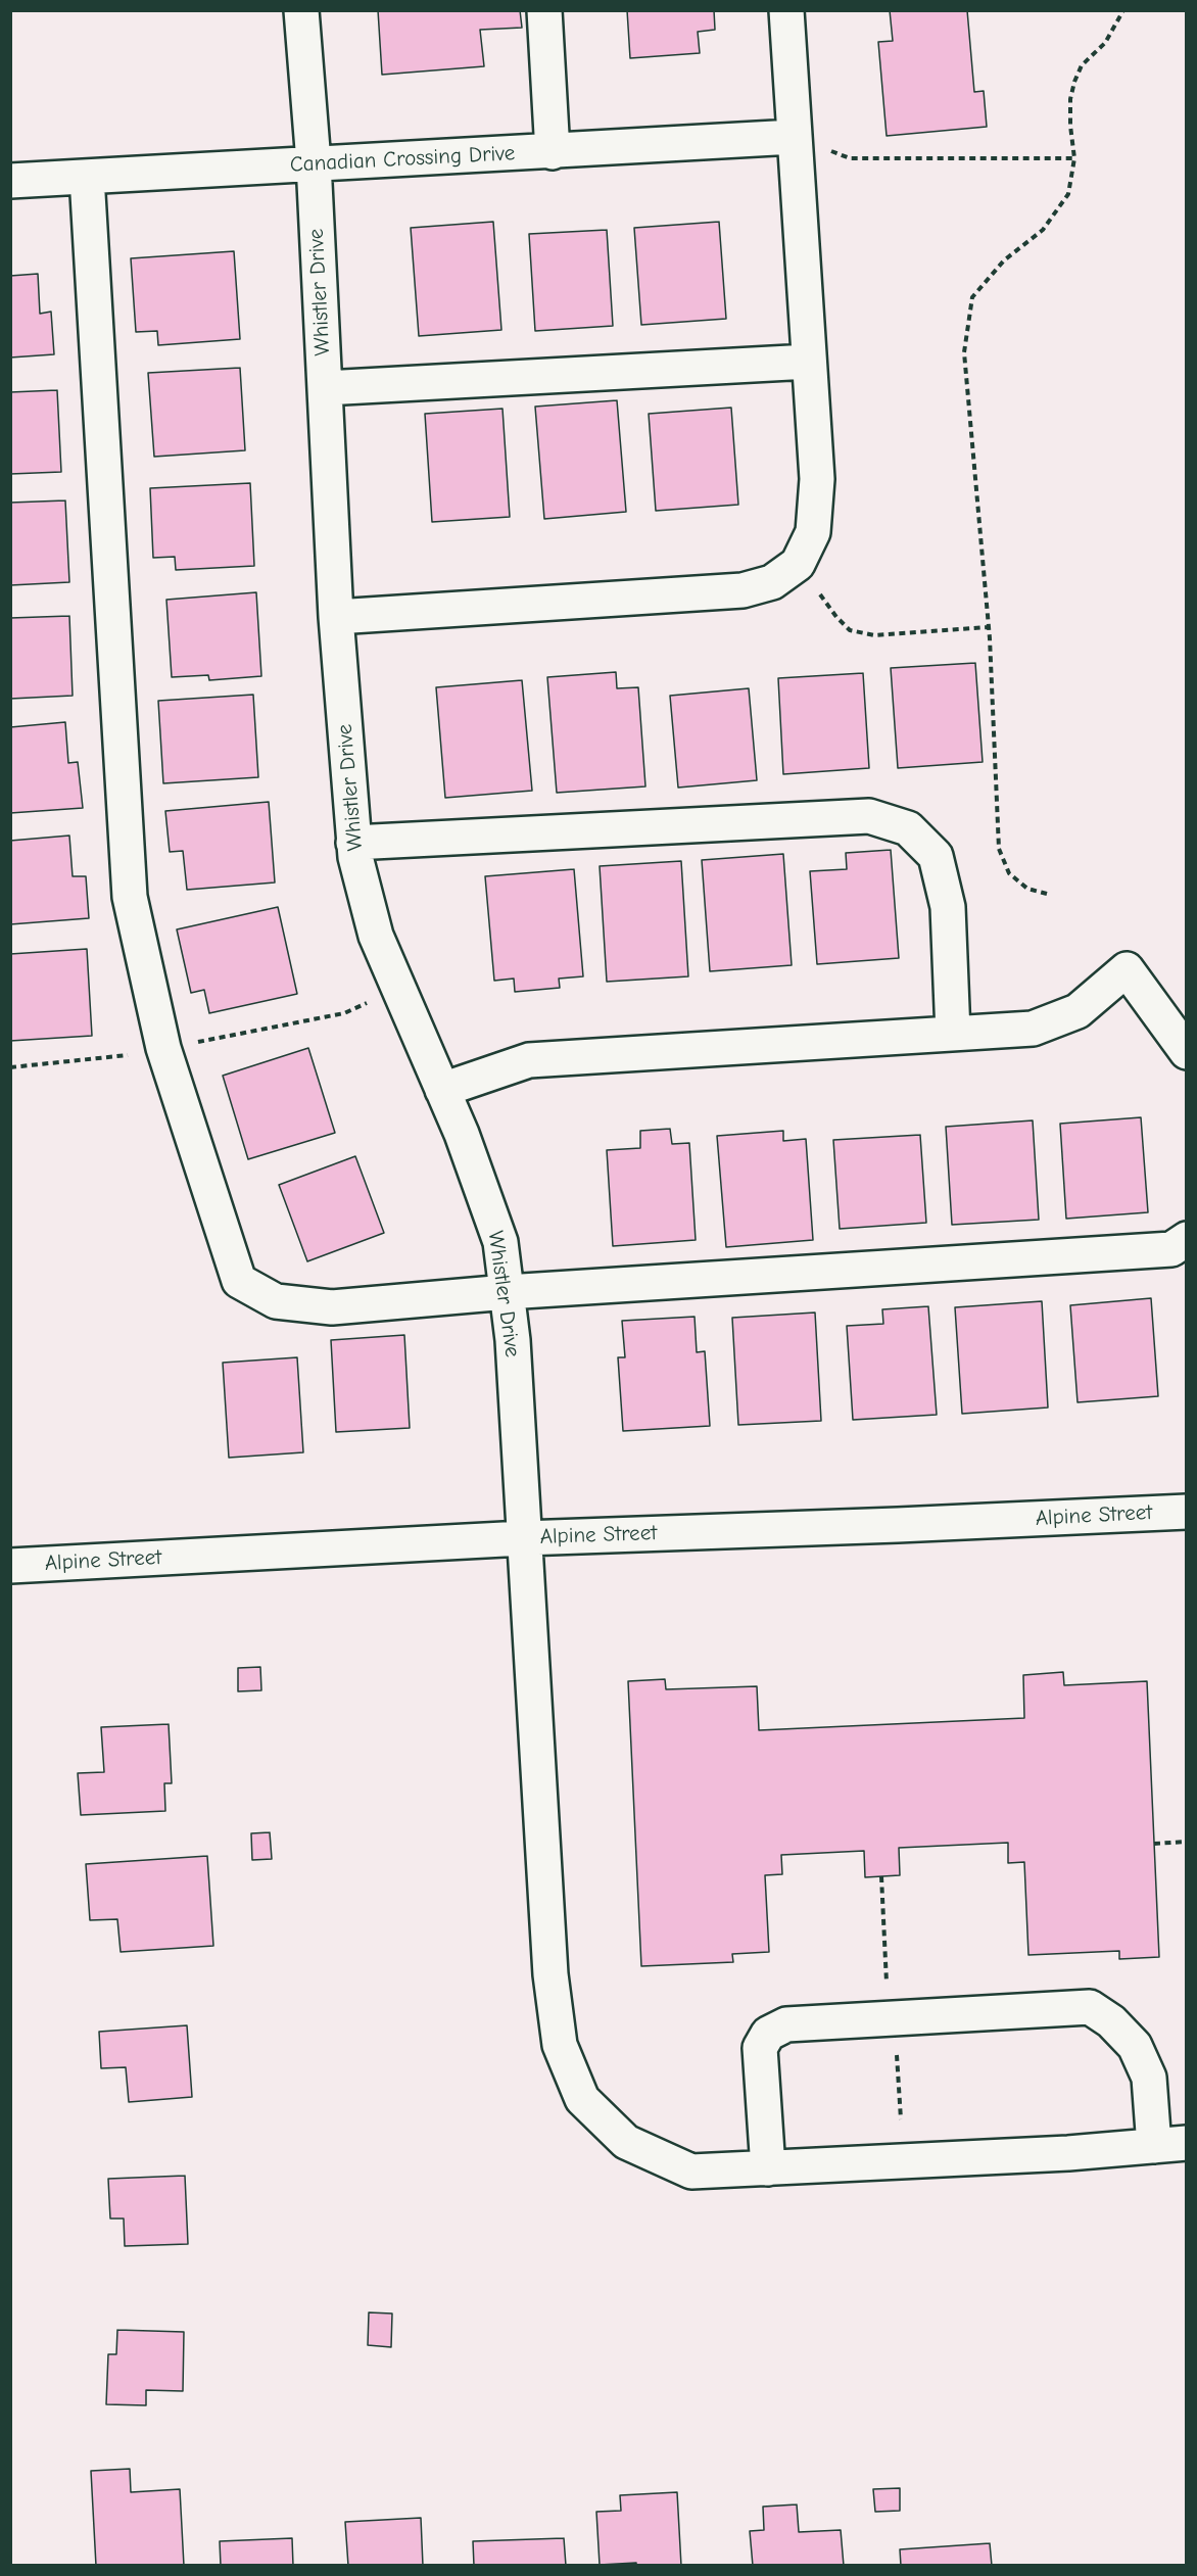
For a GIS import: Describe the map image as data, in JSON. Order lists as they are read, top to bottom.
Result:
{
  "streets": {
    "street": ["Canadian Crossing Drive", "Whistler Drive", "Alpine Street"]
  },
  "crossings": [
    ["Canadian Crossing Drive", "Whistler Drive"],
    ["Whistler Drive", "Alpine Street"]
  ]
}
